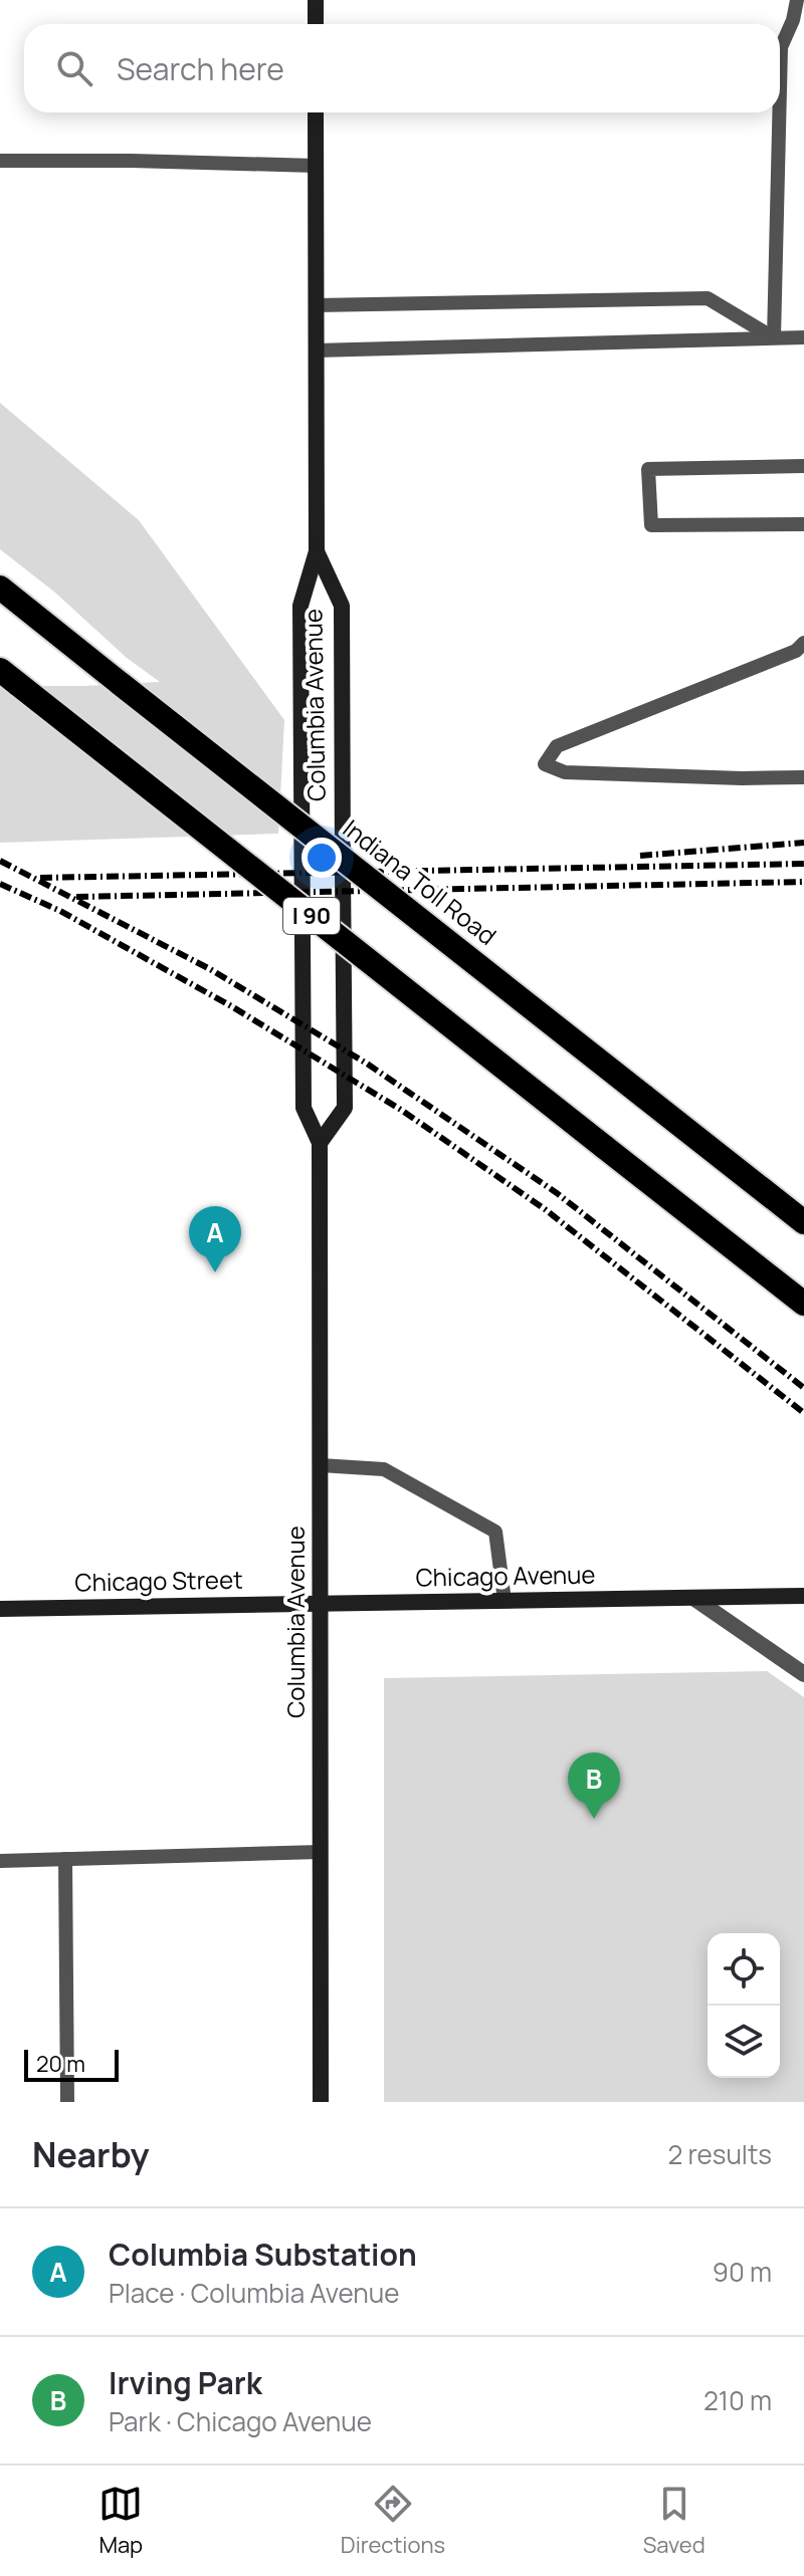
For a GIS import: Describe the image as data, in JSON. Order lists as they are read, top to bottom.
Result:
{
  "streets": {
    "highway": ["Indiana Toll Road", "I 90"],
    "street": ["Columbia Avenue", "Chicago Avenue", "Chicago Street"]
  },
  "crossings": [
    ["Columbia Avenue", "Chicago Avenue"],
    ["Columbia Avenue", "Chicago Street"],
    ["Chicago Avenue", "Chicago Street"]
  ],
  "scale_bar": "20 m",
  "page": {
    "search": "Search here",
    "pins": ["A", "B"],
    "scale": "20 m",
    "heading": ["Nearby", "2 results"],
    "list": [
      {
        "mark": "A",
        "name": "Columbia Substation",
        "note": "Place · Columbia Avenue",
        "value": "90 m"
      },
      {
        "mark": "B",
        "name": "Irving Park",
        "note": "Park · Chicago Avenue",
        "value": "210 m"
      }
    ],
    "nav": ["Map", "Directions", "Saved"]
  }
}
